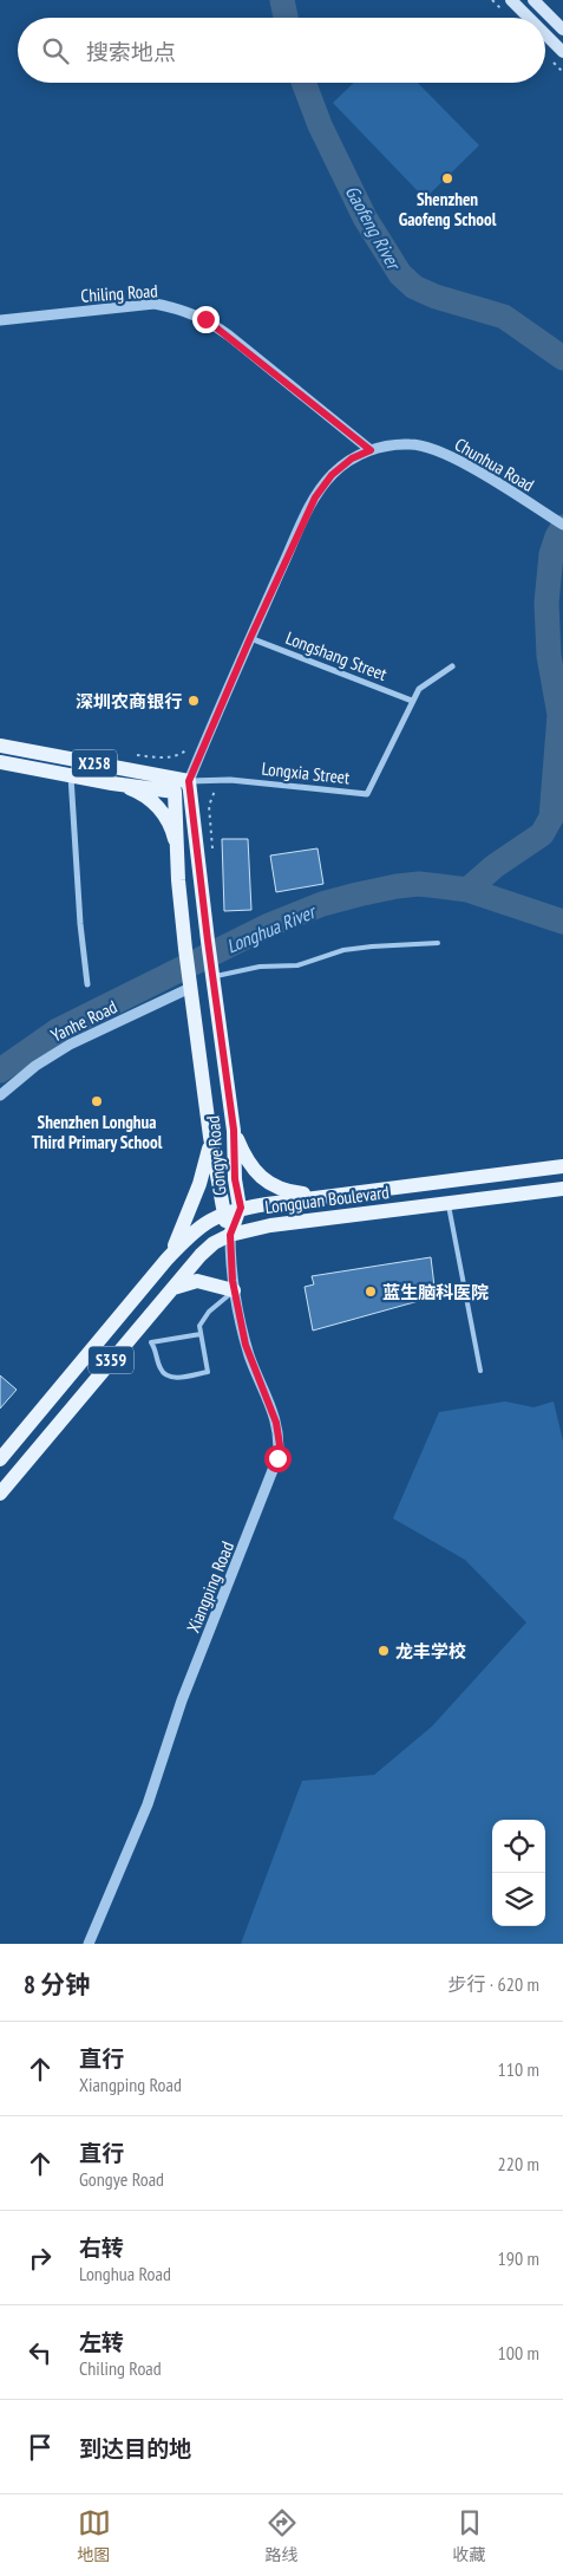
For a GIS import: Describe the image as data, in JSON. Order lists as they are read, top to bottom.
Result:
{
  "streets": {
    "main road": [
      "X258",
      "Gongye Road",
      "Longguan Boulevard",
      "S359"
    ],
    "street": [
      "Chiling Road",
      "Chunhua Road",
      "Longshang Street",
      "Longxia Street",
      "Yanhe Road",
      "Xiangping Road"
    ]
  },
  "crossings": [
    ["Chiling Road", "Chunhua Road"],
    ["Chunhua Road", "Longshang Street"],
    ["Chunhua Road", "X258"],
    ["Chunhua Road", "Longxia Street"],
    ["Chunhua Road", "Gongye Road"],
    ["Longshang Street", "Longxia Street"],
    ["X258", "Longxia Street"],
    ["X258", "Gongye Road"],
    ["Longxia Street", "Gongye Road"],
    ["Yanhe Road", "Gongye Road"],
    ["Gongye Road", "Longguan Boulevard"],
    ["Gongye Road", "Xiangping Road"],
    ["Longguan Boulevard", "Xiangping Road"]
  ],
  "water": ["Gaofeng River", "Longhua River"],
  "places": [
    "Shenzhen Gaofeng School",
    "深圳农商银行",
    "Shenzhen Longhua Third Primary School",
    "蓝生脑科医院",
    "龙丰学校"
  ],
  "page": {
    "search": "搜索地点",
    "heading": ["8 分钟", "步行 · 620 m"],
    "list": [
      ["直行", "Xiangping Road", "110 m"],
      ["直行", "Gongye Road", "220 m"],
      ["右转", "Longhua Road", "190 m"],
      ["左转", "Chiling Road", "100 m"],
      "到达目的地"
    ],
    "nav": ["地图", "路线", "收藏"]
  }
}
